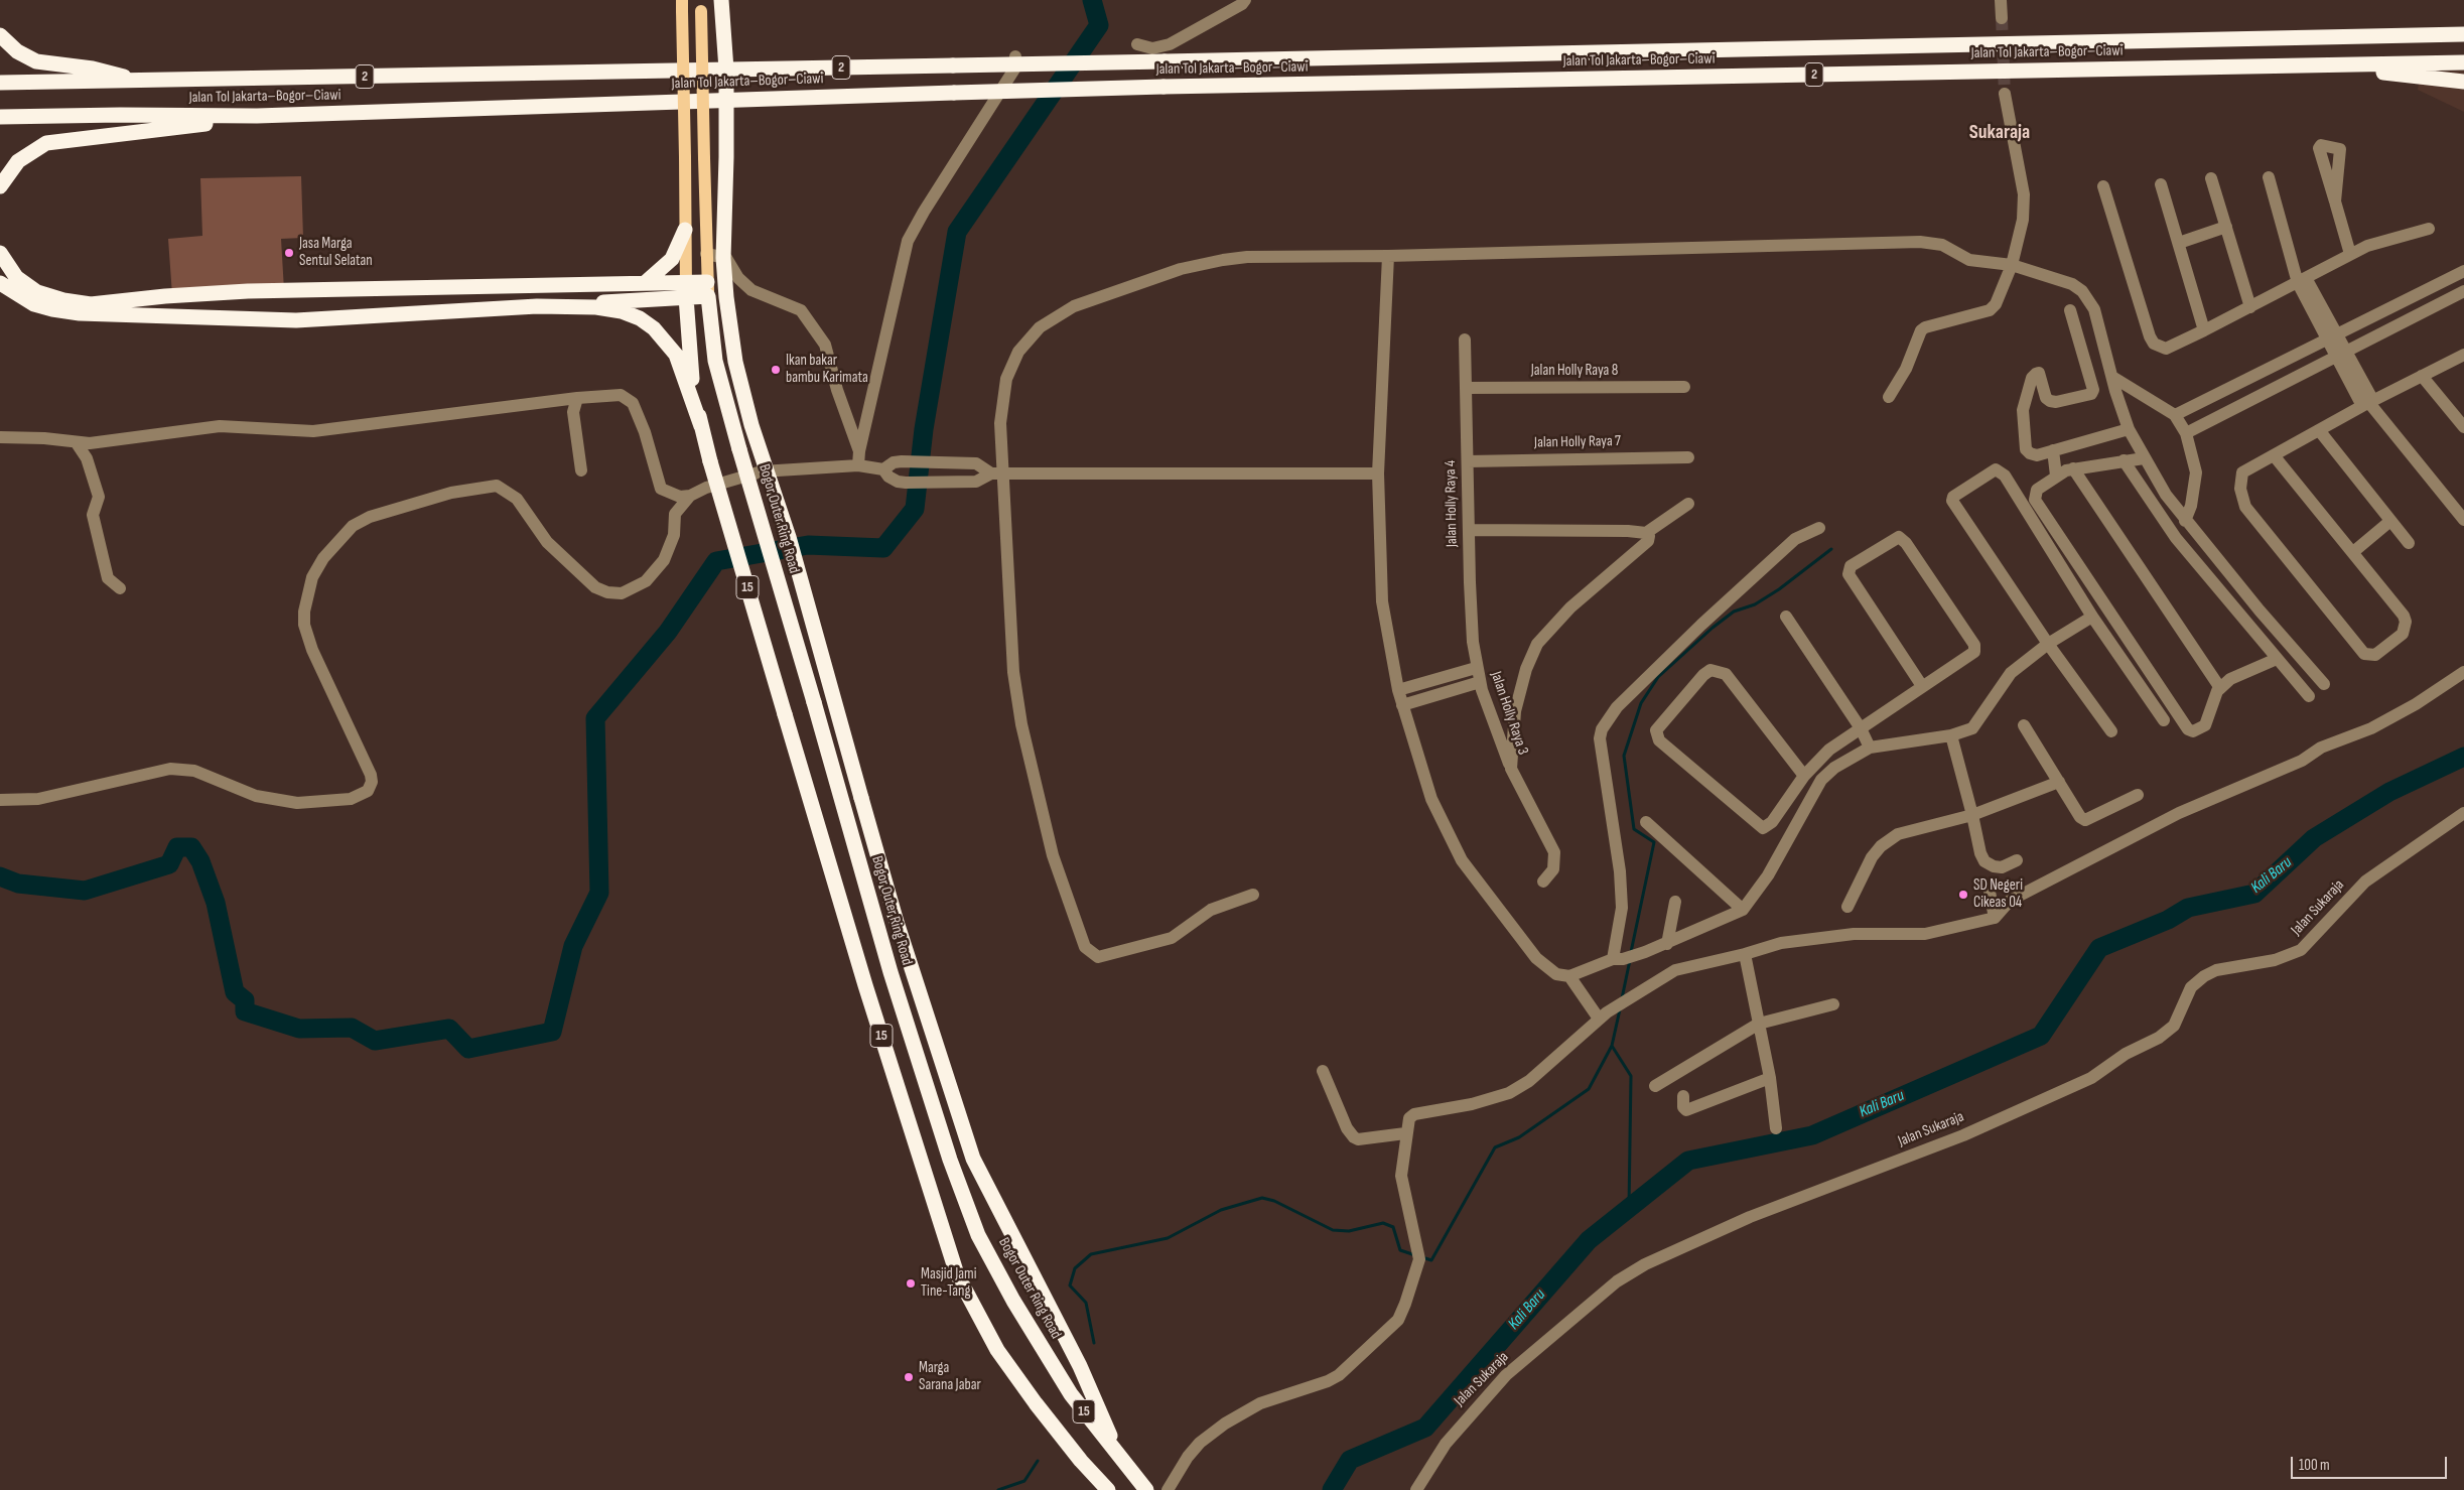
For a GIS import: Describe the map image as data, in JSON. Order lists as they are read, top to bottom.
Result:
{
  "streets": {
    "highway": [
      "Jalan Tol Jakarta–Bogor–Ciawi",
      "2",
      "Bogor Outer Ring Road",
      "15"
    ],
    "street": [
      "Jalan Holly Raya 8",
      "Jalan Holly Raya 7",
      "Jalan Holly Raya 4",
      "Jalan Holly Raya 3",
      "Jalan Sukaraja"
    ]
  },
  "crossings": [
    ["Jalan Holly Raya 8", "Jalan Holly Raya 4"],
    ["Jalan Holly Raya 7", "Jalan Holly Raya 4"],
    ["Jalan Holly Raya 4", "Jalan Holly Raya 3"]
  ],
  "districts": ["Sukaraja"],
  "water": ["Kali Baru"],
  "places": [
    "Jasa Marga Sentul Selatan",
    "Ikan bakar bambu Karimata",
    "SD Negeri Cikeas 04",
    "Masjid Jami Tine-Tang",
    "Marga Sarana Jabar"
  ],
  "scale_bar": "100 m"
}
